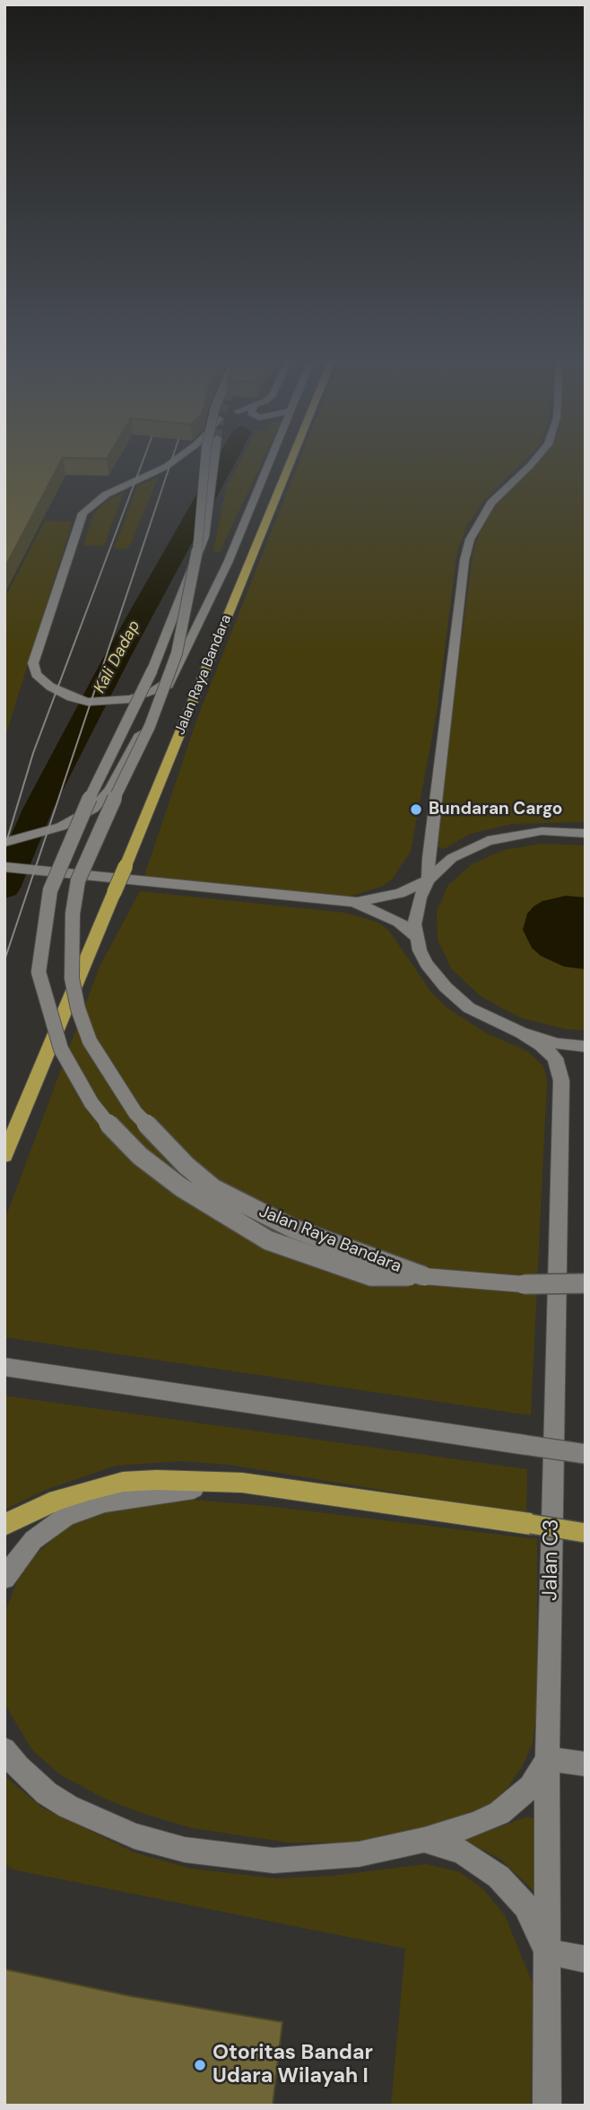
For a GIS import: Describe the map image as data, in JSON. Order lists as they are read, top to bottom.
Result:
{
  "streets": {
    "main road": ["Jalan Raya Bandara"],
    "street": ["Jalan C3"]
  },
  "water": ["Kali Dadap"],
  "places": ["Bundaran Cargo", "Otoritas Bandar Udara Wilayah I"]
}
